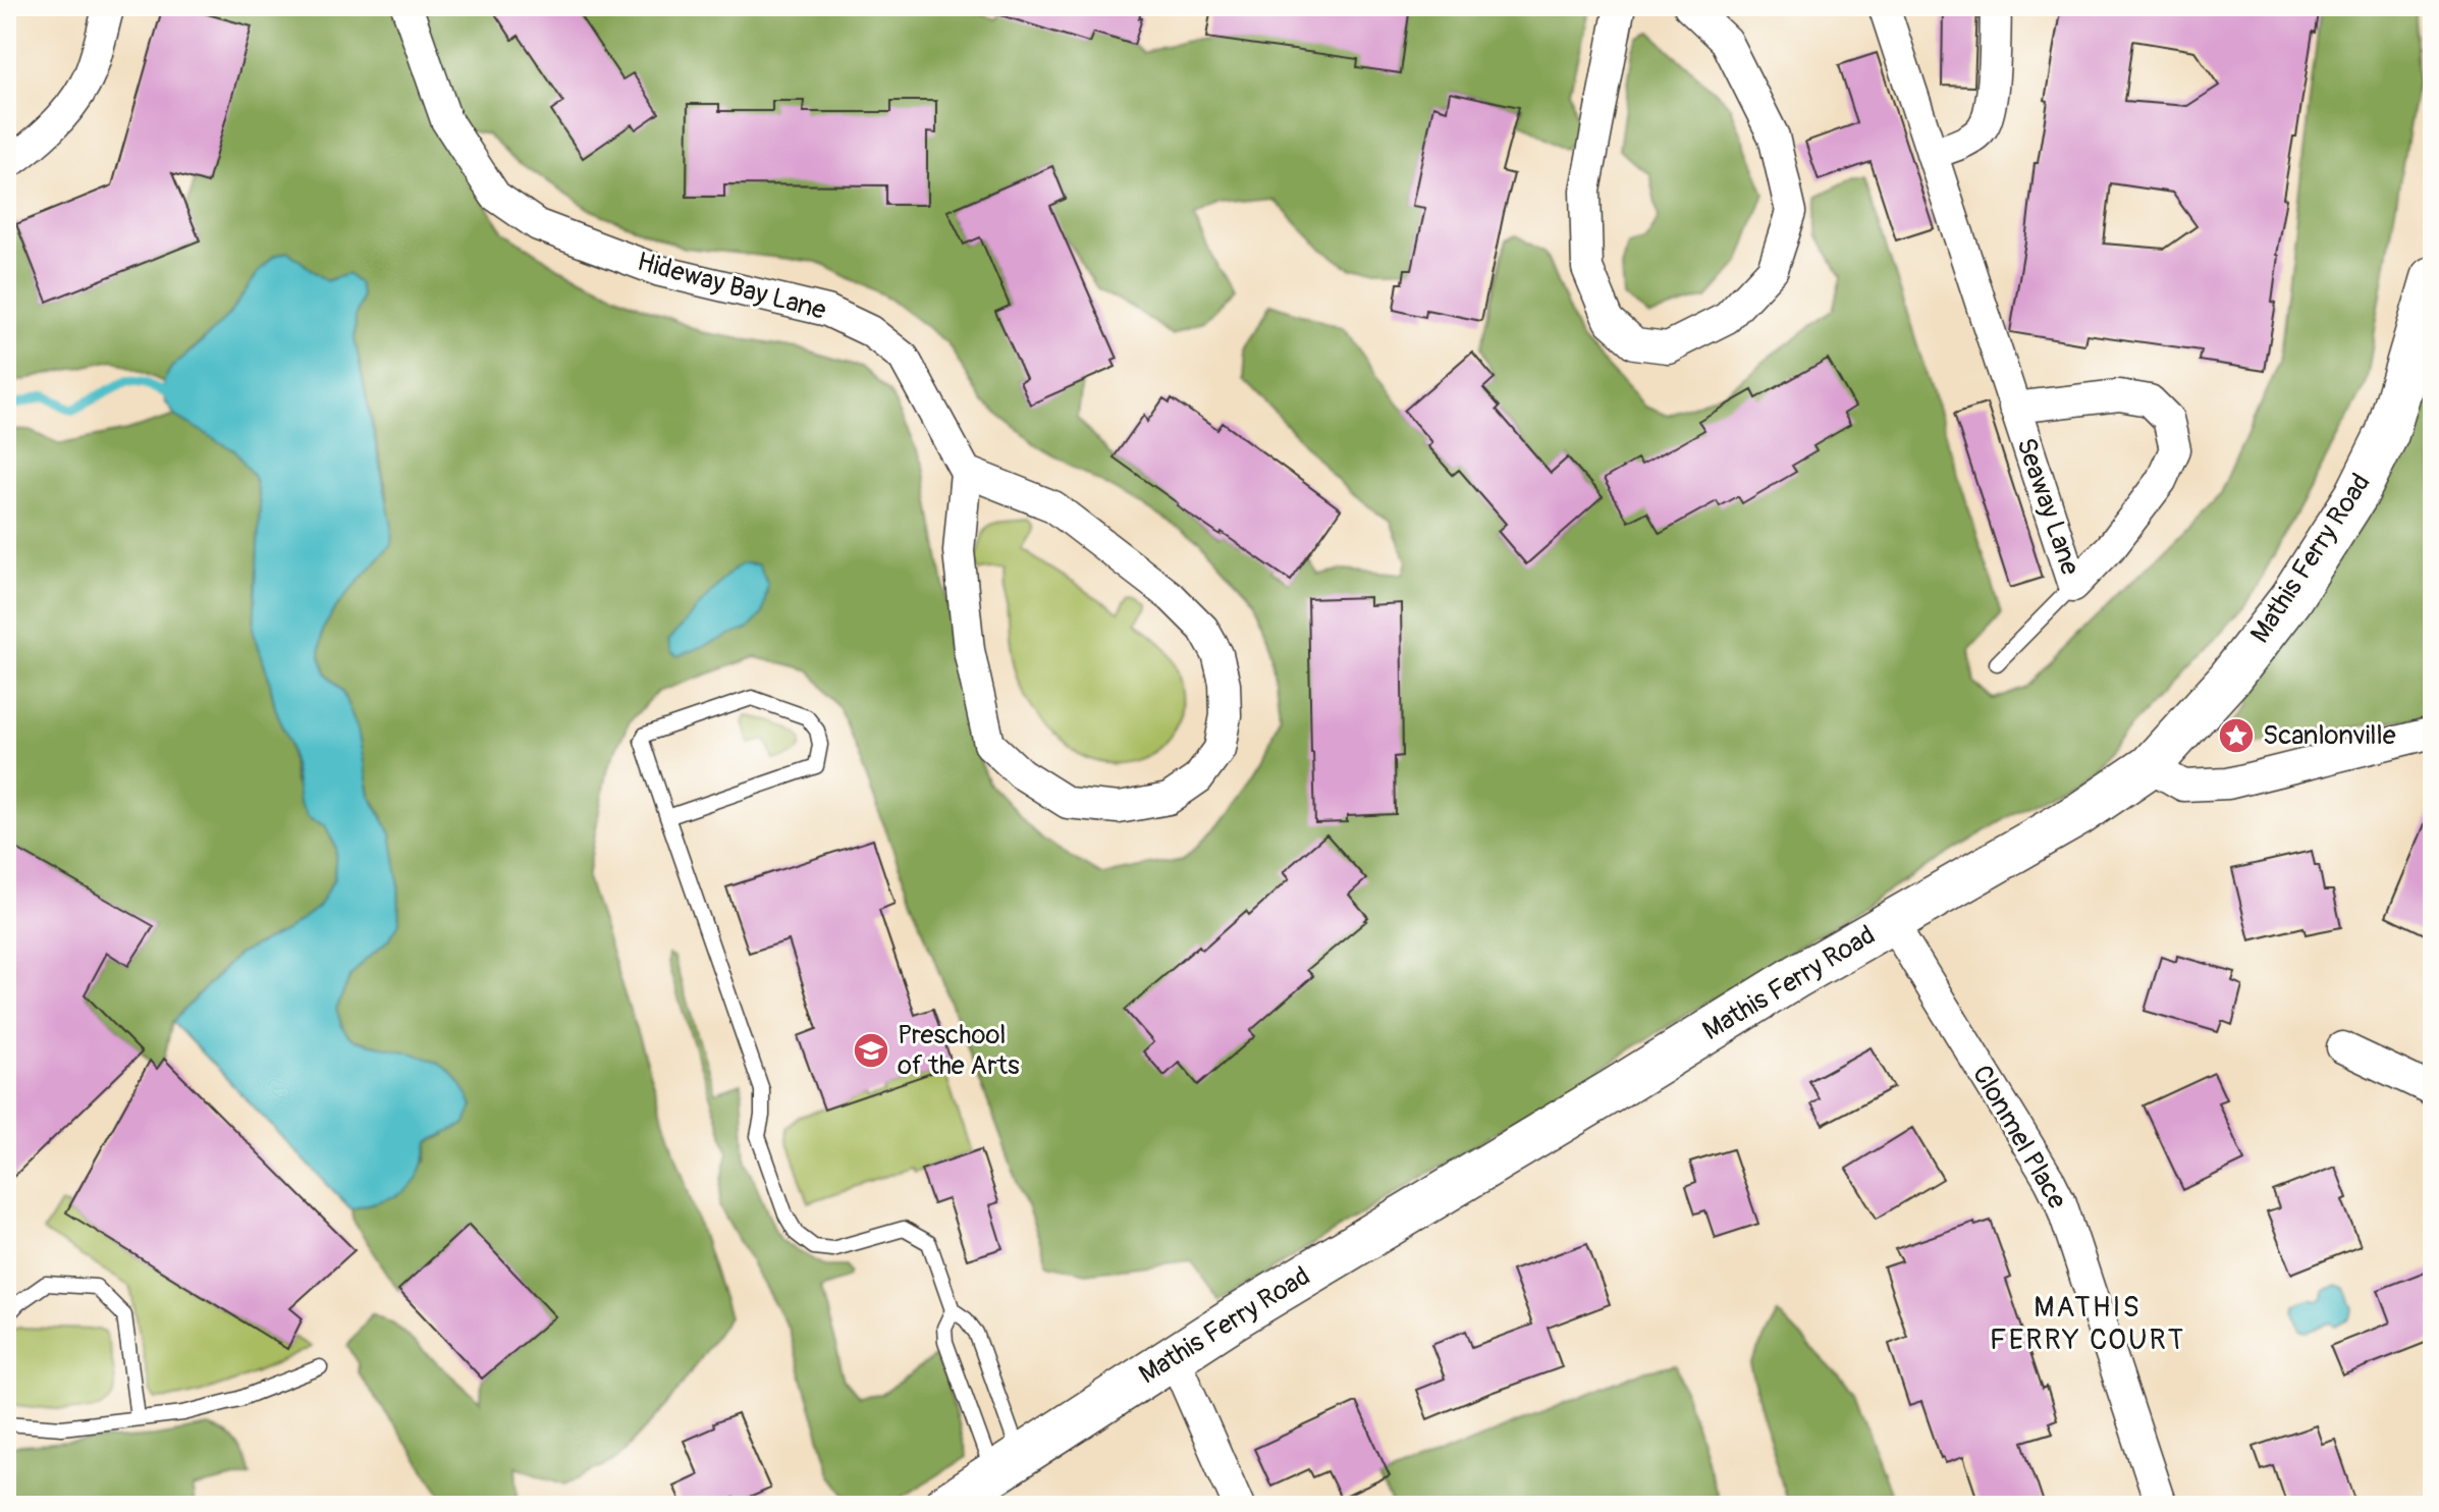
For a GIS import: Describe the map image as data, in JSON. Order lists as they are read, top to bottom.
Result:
{
  "streets": {
    "main road": ["Mathis Ferry Road"],
    "street": ["Hideway Bay Lane", "Seaway Lane", "Clonmel Place"]
  },
  "crossings": [
    ["Mathis Ferry Road", "Clonmel Place"]
  ],
  "districts": ["MATHIS FERRY COURT"],
  "places": {
    "place": ["Scanlonville"],
    "school or university": ["Preschool of the Arts"]
  }
}
